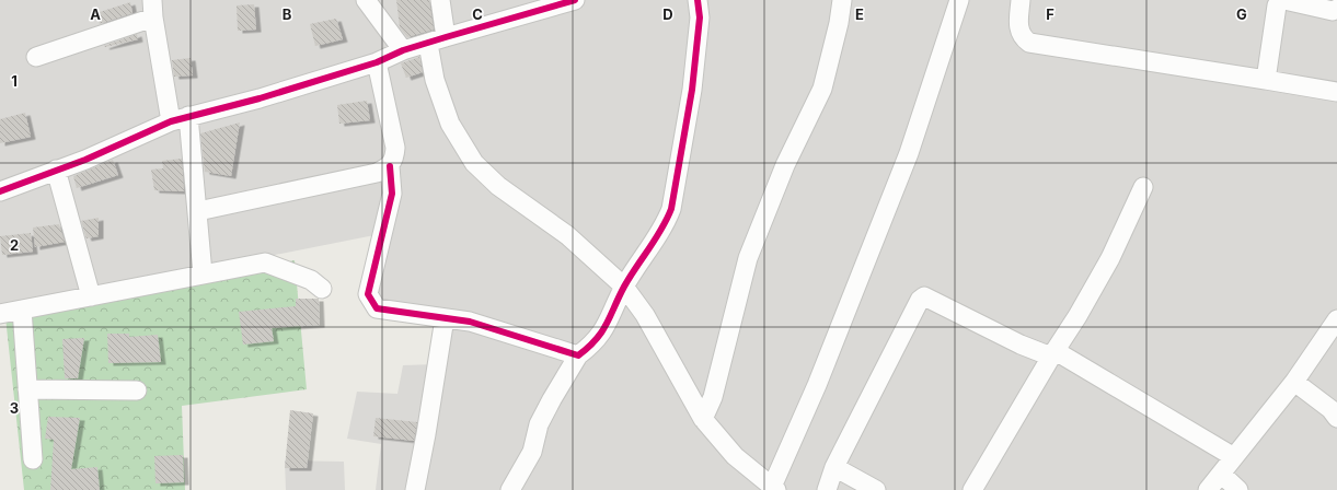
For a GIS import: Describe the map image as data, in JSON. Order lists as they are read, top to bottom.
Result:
{
  "grid": {
    "columns": [
      "A",
      "B",
      "C",
      "D",
      "E",
      "F",
      "G"
    ],
    "rows": ["1", "2", "3"]
  }
}
